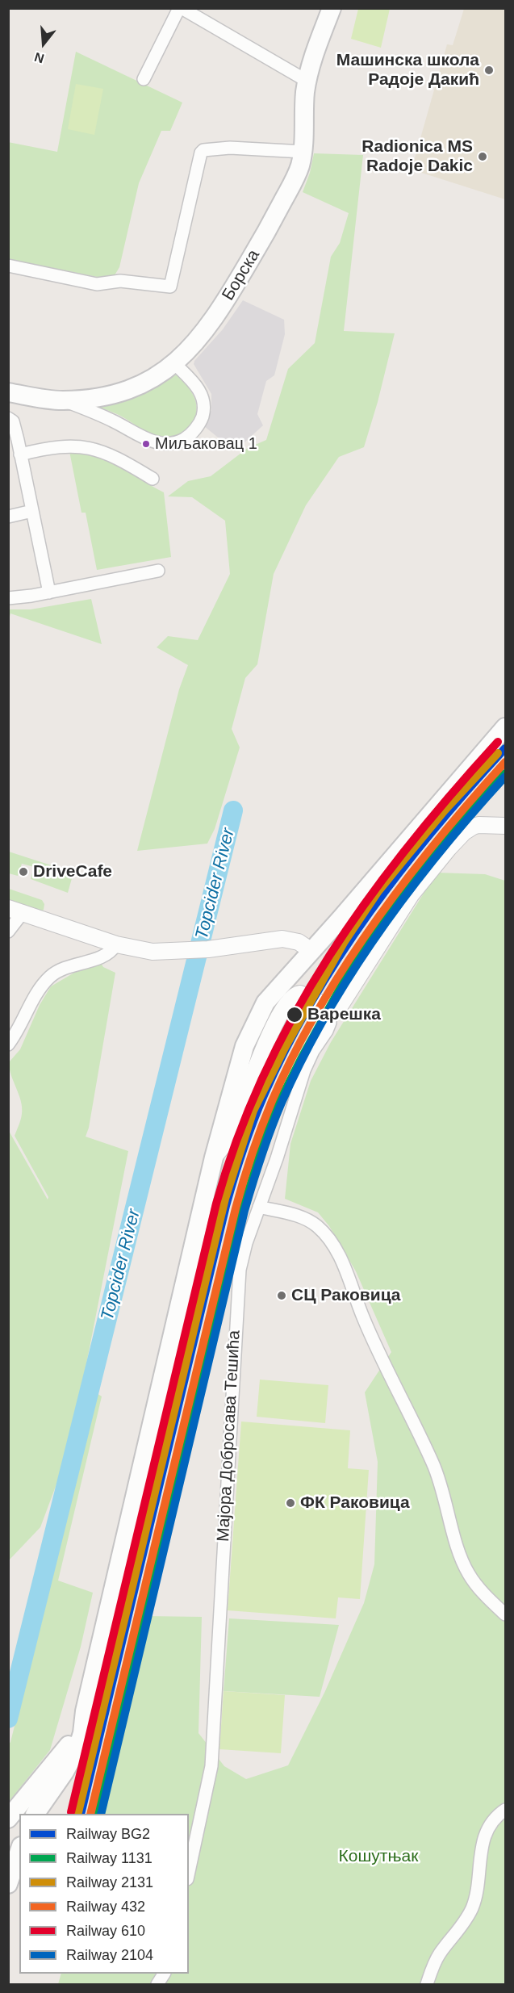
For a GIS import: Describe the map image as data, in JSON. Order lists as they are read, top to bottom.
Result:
{
  "streets": {
    "main road": ["Борска"],
    "street": ["Мајора Добросава Тешића"]
  },
  "water": ["Topcider River"],
  "parks": ["Кошутњак"],
  "places": [
    "Машинска школа Радоје Дакић",
    "Radionica MS Radoje Dakic",
    "Миљаковац 1",
    "DriveCafe",
    "Варешка",
    "СЦ Раковица",
    "ФК Раковица"
  ],
  "lines": [
    "rail line 610",
    "rail line BG2",
    "rail line 2131",
    "rail line 432",
    "rail line 1131",
    "rail line 2104"
  ],
  "legend": [
    "Railway BG2",
    "Railway 1131",
    "Railway 2131",
    "Railway 432",
    "Railway 610",
    "Railway 2104"
  ],
  "north": "bottom"
}
